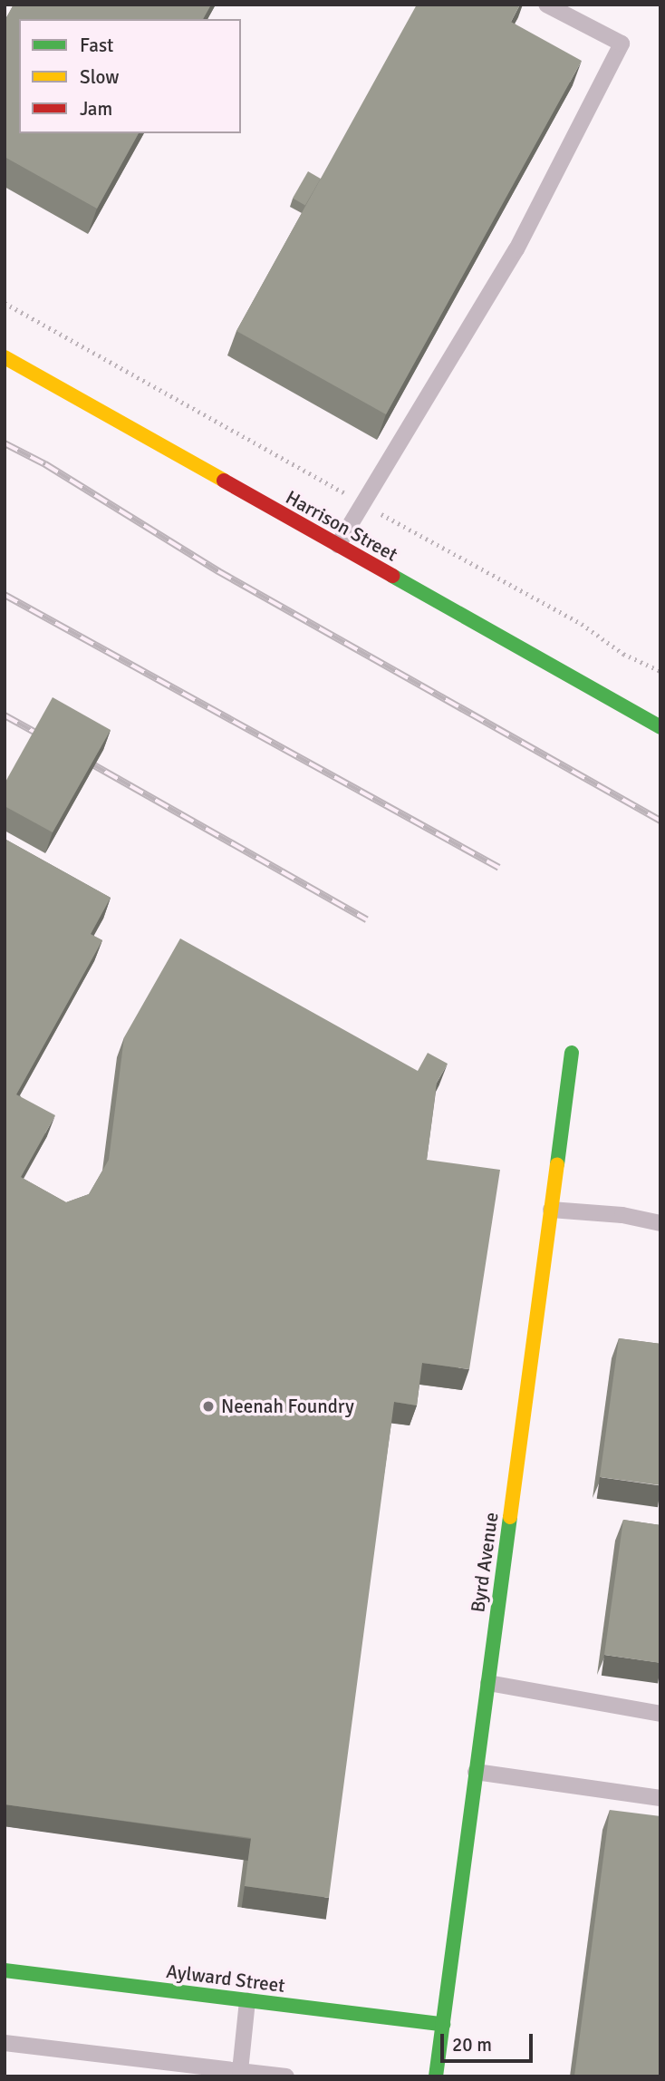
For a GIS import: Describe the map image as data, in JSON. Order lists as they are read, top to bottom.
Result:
{
  "streets": {
    "street": ["Harrison Street", "Byrd Avenue", "Aylward Street"]
  },
  "crossings": [
    ["Byrd Avenue", "Aylward Street"]
  ],
  "places": ["Neenah Foundry"],
  "legend": ["Fast", "Slow", "Jam"],
  "scale_bar": "20 m"
}
